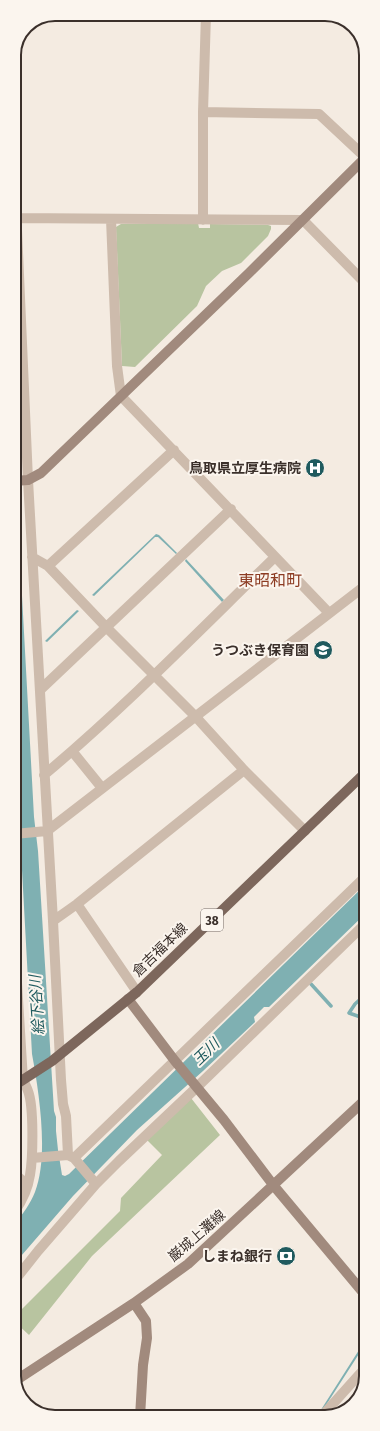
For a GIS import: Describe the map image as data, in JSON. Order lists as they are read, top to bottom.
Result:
{
  "streets": {
    "main road": ["38", "倉吉福本線"],
    "street": ["巌城上灘線"]
  },
  "districts": ["東昭和町"],
  "water": ["絵下谷川", "玉川"],
  "places": {
    "hospital": ["鳥取県立厚生病院"],
    "school or university": ["うつぶき保育園"],
    "bank": ["しまね銀行"]
  }
}
